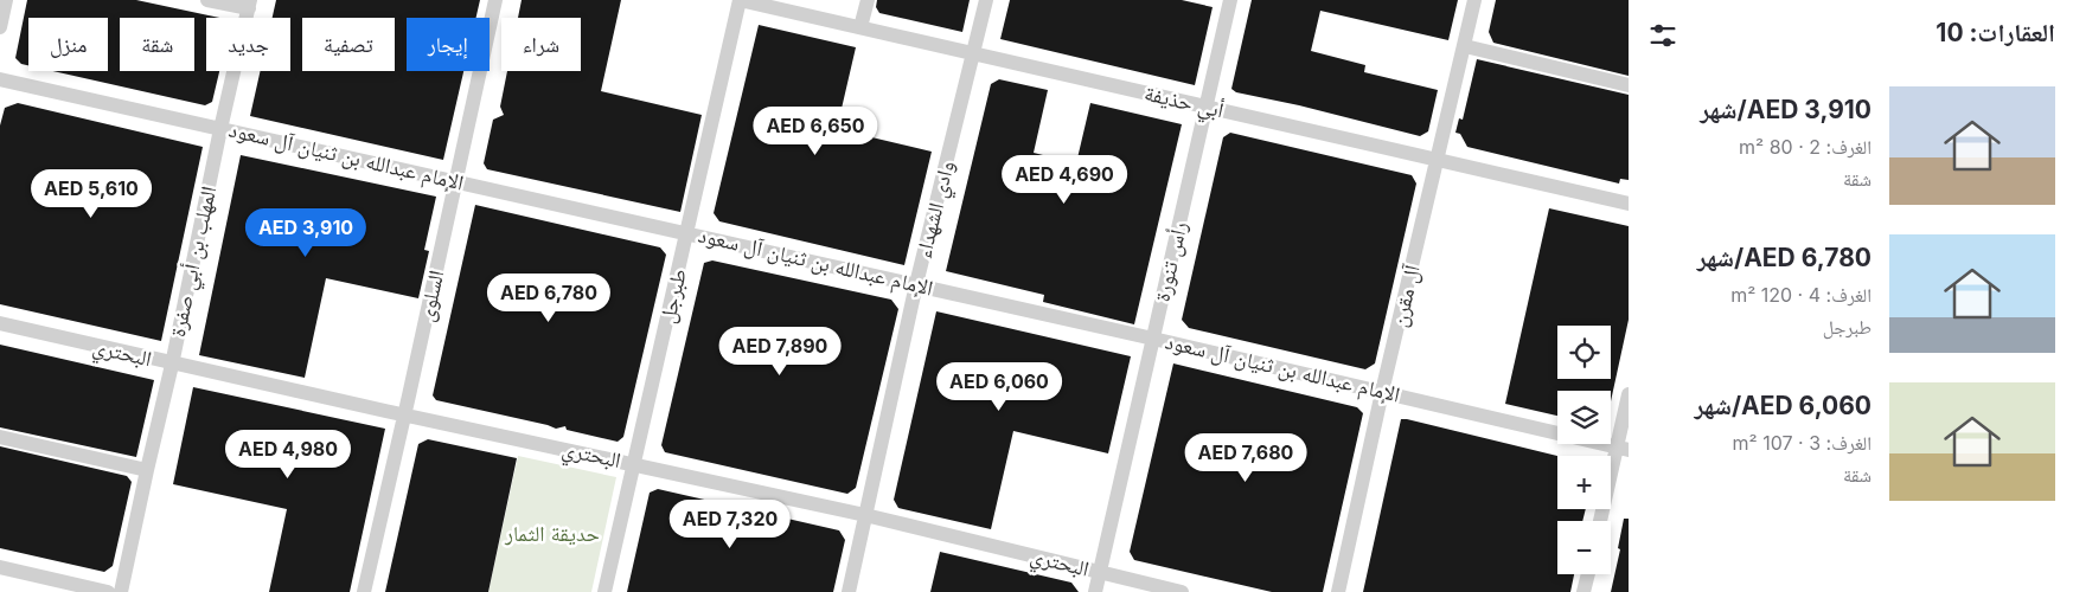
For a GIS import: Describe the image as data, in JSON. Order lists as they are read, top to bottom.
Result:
{
  "streets": {
    "street": [
      "أبي حذيفة",
      "الإمام عبدالله بن ثنيان آل سعود",
      "وادي الشهداء",
      "المهلب بن أبي صفرة",
      "رأس تنورة",
      "السلوى",
      "طبرجل",
      "آل مقرن",
      "البحتري"
    ]
  },
  "crossings": [
    ["أبي حذيفة", "وادي الشهداء"],
    ["أبي حذيفة", "رأس تنورة"],
    ["أبي حذيفة", "طبرجل"],
    ["أبي حذيفة", "آل مقرن"],
    ["الإمام عبدالله بن ثنيان آل سعود", "وادي الشهداء"],
    ["الإمام عبدالله بن ثنيان آل سعود", "المهلب بن أبي صفرة"],
    ["الإمام عبدالله بن ثنيان آل سعود", "رأس تنورة"],
    ["الإمام عبدالله بن ثنيان آل سعود", "السلوى"],
    ["الإمام عبدالله بن ثنيان آل سعود", "طبرجل"],
    ["الإمام عبدالله بن ثنيان آل سعود", "آل مقرن"],
    ["وادي الشهداء", "البحتري"],
    ["المهلب بن أبي صفرة", "البحتري"],
    ["رأس تنورة", "البحتري"],
    ["السلوى", "البحتري"],
    ["طبرجل", "البحتري"]
  ],
  "parks": ["حديقة الثمار"],
  "page": {
    "heading": "العقارات: 10",
    "chip": [
      "شراء",
      "إيجار",
      "تصفية",
      "جديد",
      "شقة",
      "منزل"
    ],
    "list": [
      {
        "name": "AED 3,910/شهر",
        "note": "الغرف: 2 · 80 m² · شقة"
      },
      {
        "name": "AED 6,780/شهر",
        "note": "الغرف: 4 · 120 m² · طبرجل"
      },
      {
        "name": "AED 6,060/شهر",
        "note": "الغرف: 3 · 107 m² · شقة"
      }
    ],
    "price": [
      "AED 6,650",
      "AED 4,690",
      "AED 5,610",
      "AED 3,910",
      "AED 6,780",
      "AED 7,890",
      "AED 6,060",
      "AED 4,980",
      "AED 7,680",
      "AED 7,320"
    ],
    "map_buttons": ["+", "−"]
  }
}
